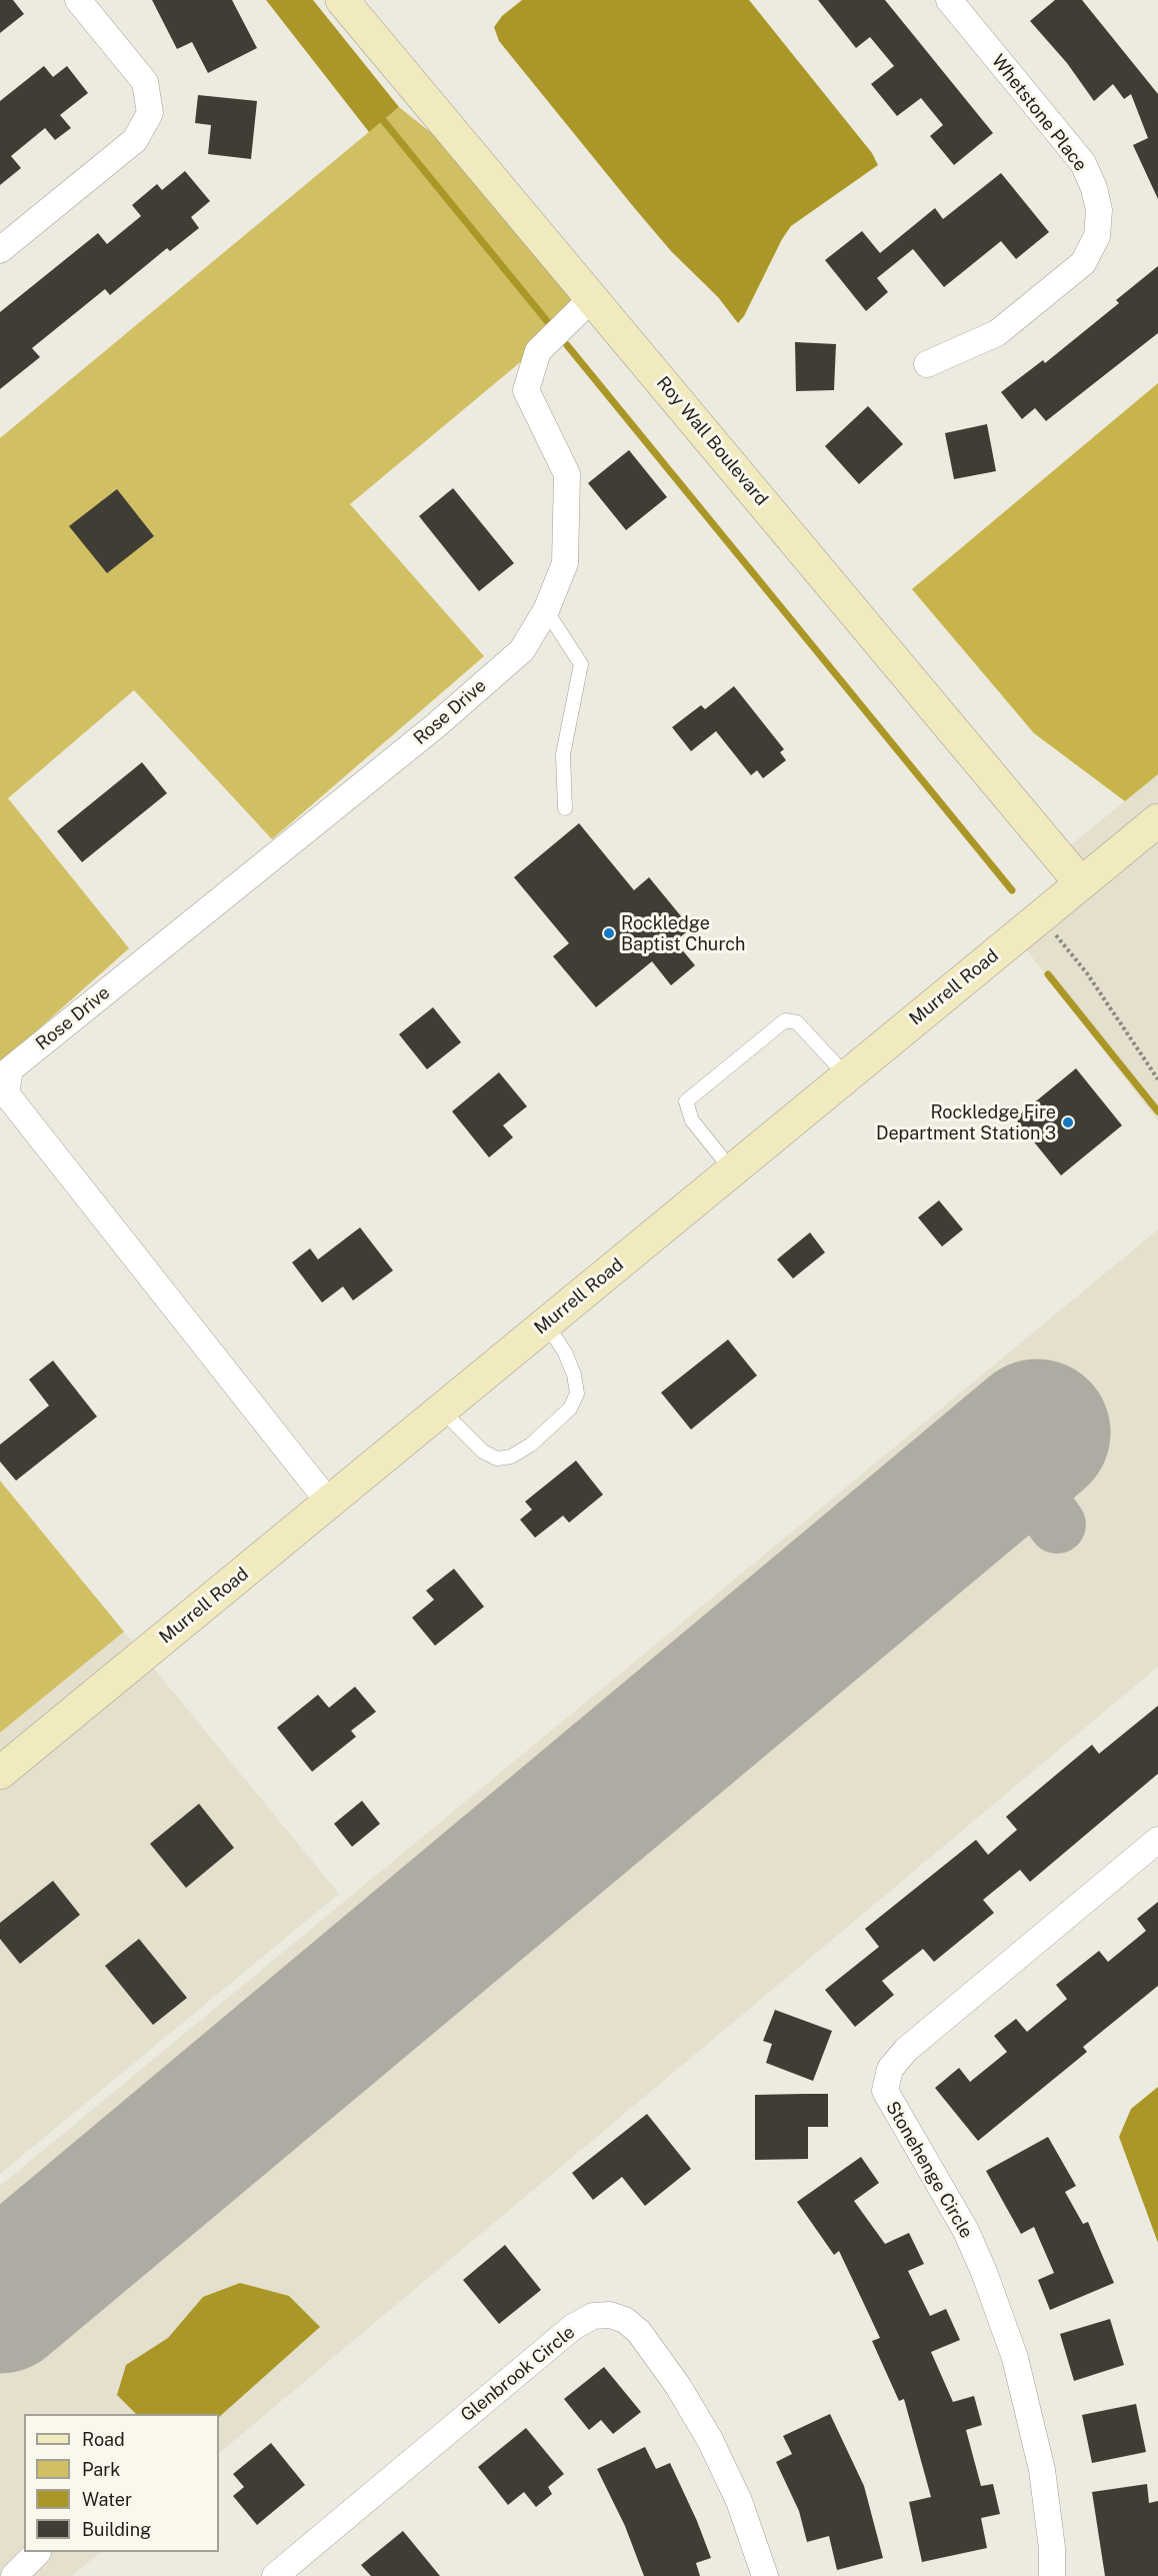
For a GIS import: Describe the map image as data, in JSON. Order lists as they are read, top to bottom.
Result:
{
  "streets": {
    "street": [
      "Whetstone Place",
      "Roy Wall Boulevard",
      "Rose Drive",
      "Murrell Road",
      "Stonehenge Circle",
      "Glenbrook Circle"
    ]
  },
  "crossings": [
    ["Roy Wall Boulevard", "Rose Drive"],
    ["Roy Wall Boulevard", "Murrell Road"],
    ["Rose Drive", "Murrell Road"]
  ],
  "places": ["Rockledge Baptist Church", "Rockledge Fire Department Station 3"],
  "legend": [
    "Road",
    "Park",
    "Water",
    "Building"
  ]
}
